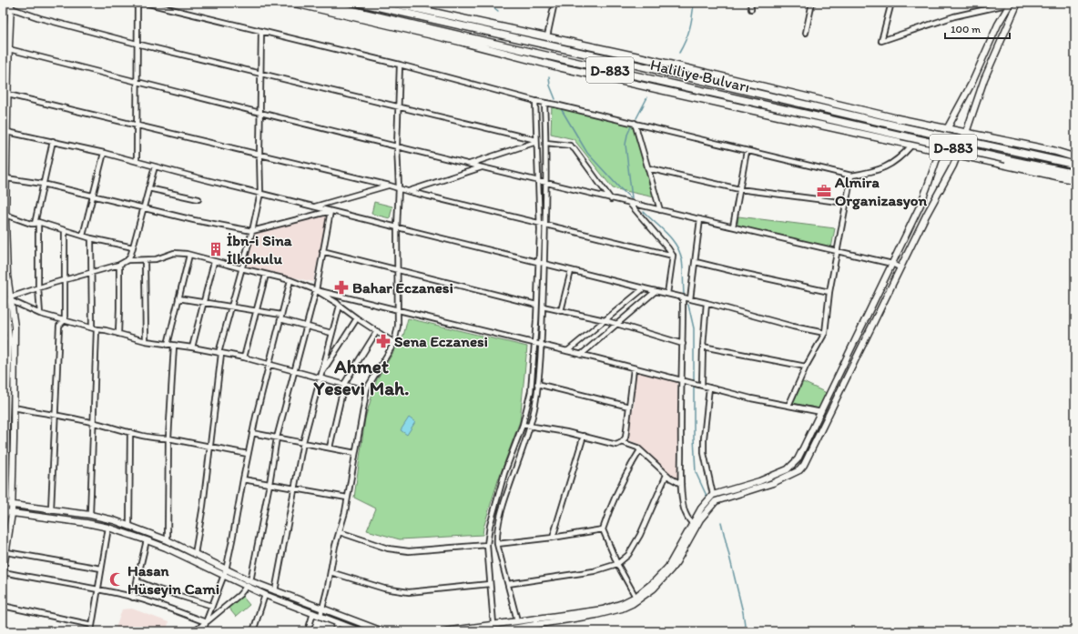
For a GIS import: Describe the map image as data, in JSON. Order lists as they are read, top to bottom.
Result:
{
  "streets": {
    "highway": ["D-883", "Haliliye Bulvarı"]
  },
  "districts": ["Ahmet Yesevi Mah."],
  "places": {
    "office": ["Almira Organizasyon"],
    "building": ["İbn-i Sina İlkokulu"],
    "pharmacy": ["Bahar Eczanesi", "Sena Eczanesi"],
    "mosque": ["Hasan Hüseyin Cami"]
  },
  "scale_bar": "100 m"
}
